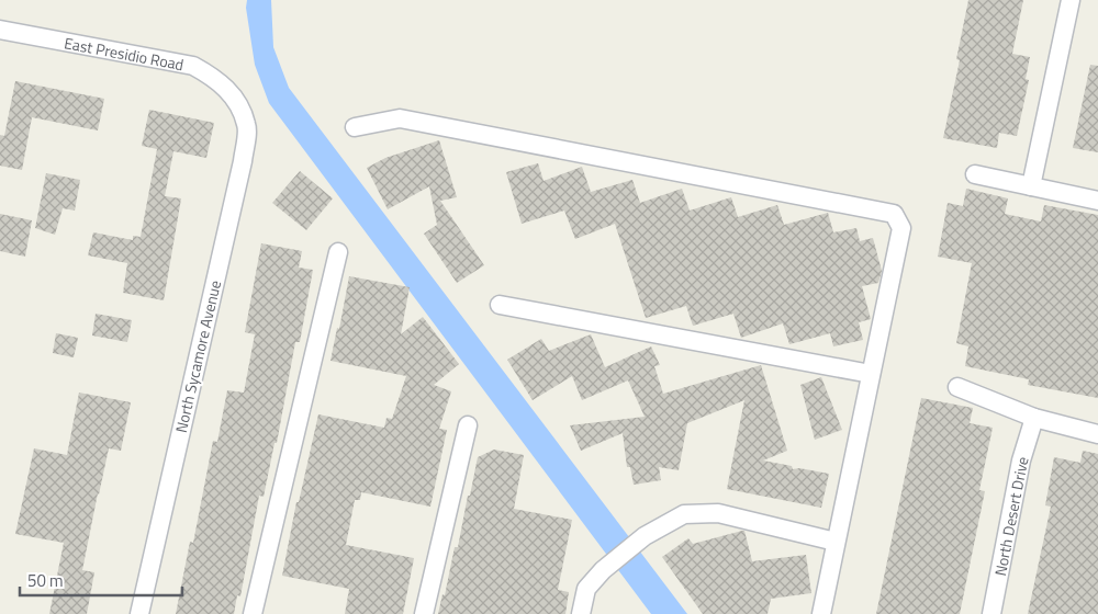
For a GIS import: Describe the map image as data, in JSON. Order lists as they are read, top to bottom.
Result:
{
  "streets": {
    "street": ["East Presidio Road", "North Sycamore Avenue", "North Desert Drive"]
  },
  "crossings": [
    ["East Presidio Road", "North Sycamore Avenue"]
  ],
  "scale_bar": "50 m"
}
